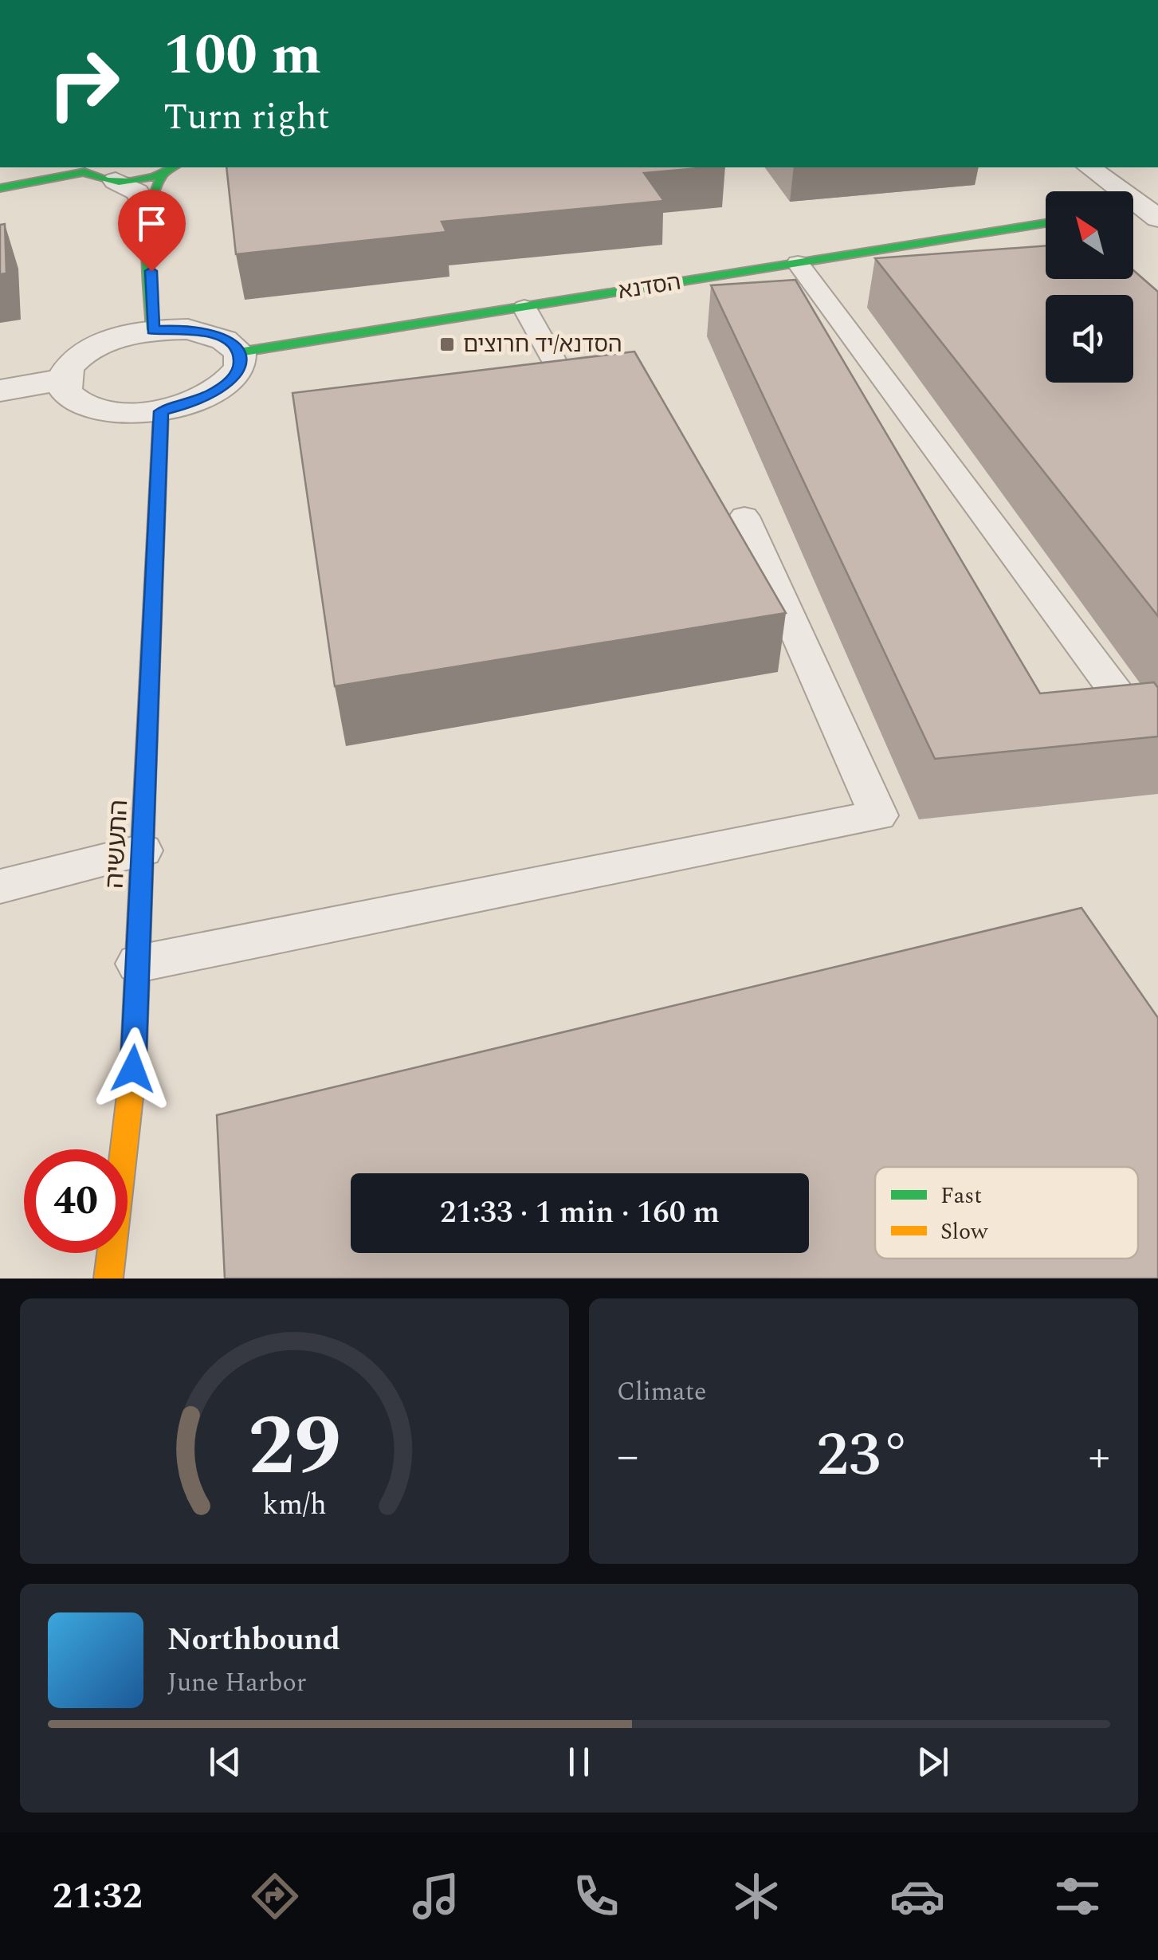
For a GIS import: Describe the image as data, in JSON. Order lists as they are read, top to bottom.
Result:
{
  "streets": {
    "street": ["הסדנא", "התעשיה"]
  },
  "places": {
    "transit": ["הסדנא/יד חרוצים"]
  },
  "legend": ["Fast", "Slow"],
  "north": "top left",
  "page": {
    "turn": ["100 m", "Turn right"],
    "limit": "40",
    "trip": "21:33 · 1 min · 160 m",
    "tile": "Climate",
    "heat": ["−", "23°", "+"],
    "song": ["Northbound", "June Harbor"],
    "tabs": "21:32",
    "gauge": ["29", "km/h"]
  }
}
